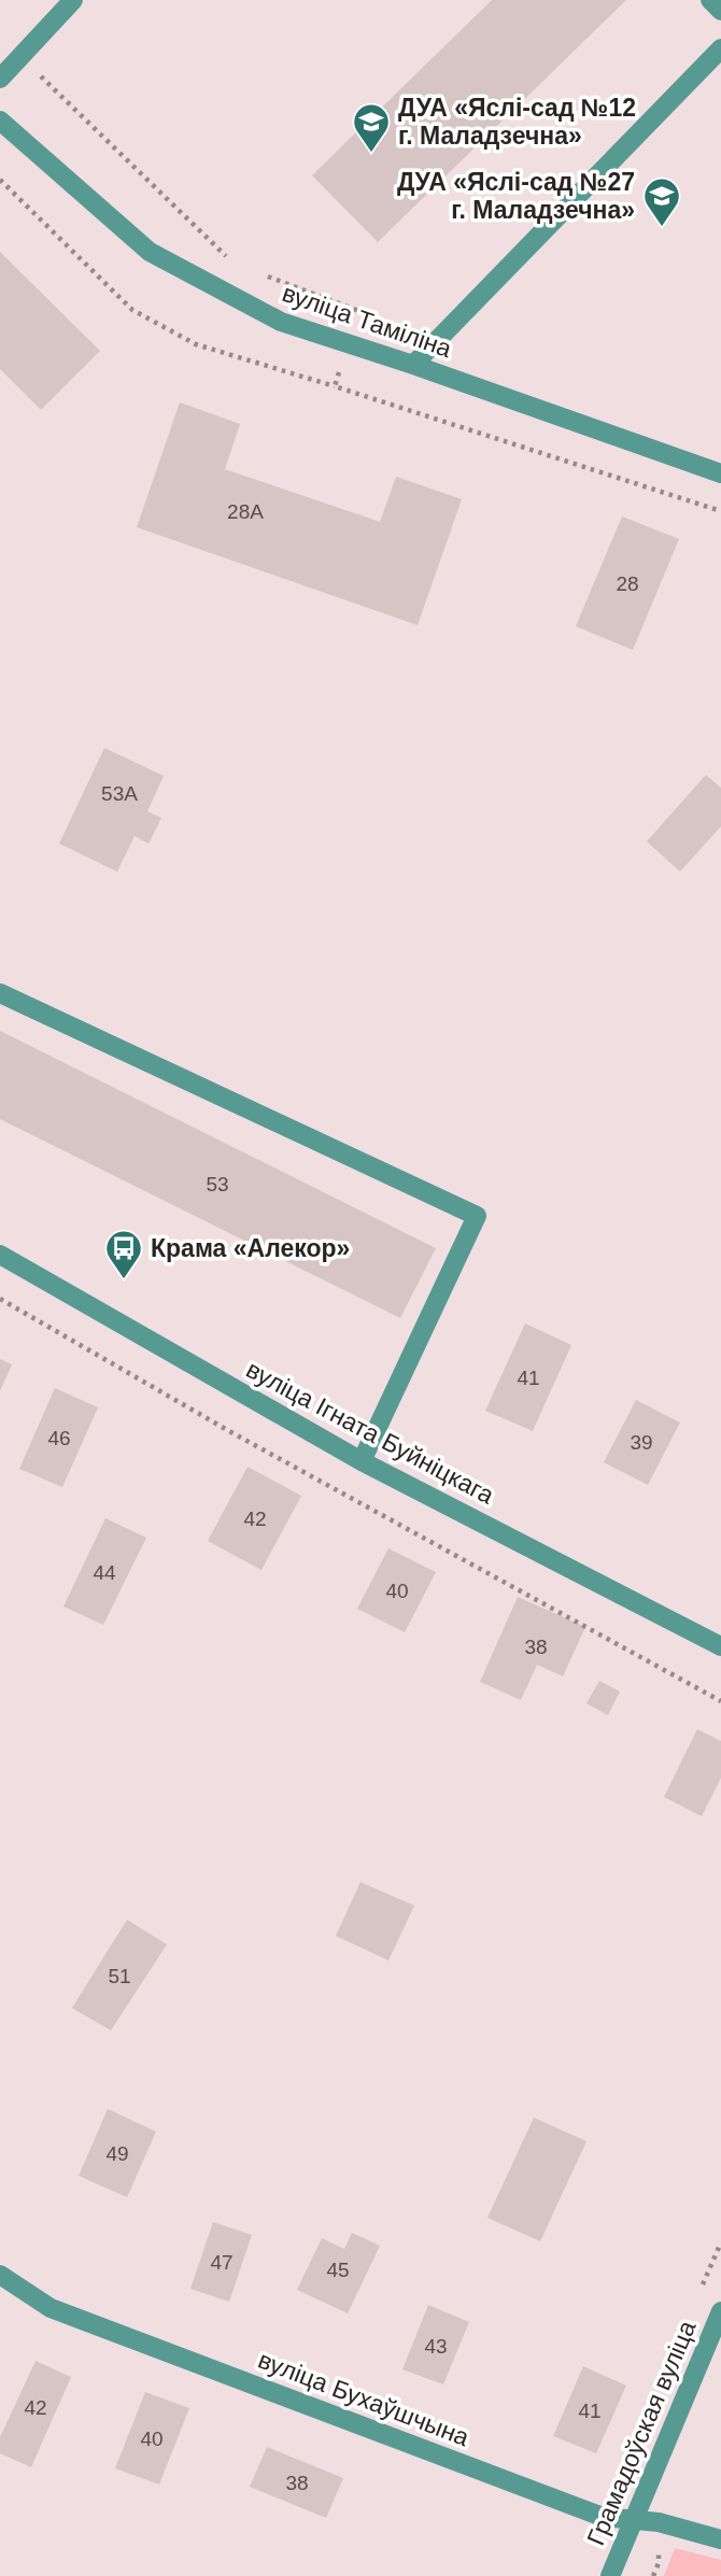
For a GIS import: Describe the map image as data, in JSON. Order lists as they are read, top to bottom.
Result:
{
  "streets": {
    "street": [
      "вуліца Таміліна",
      "вуліца Ігната Буйніцкага",
      "вуліца Бухаўшчына",
      "Грамадоўская вуліца"
    ]
  },
  "crossings": [
    ["вуліца Бухаўшчына", "Грамадоўская вуліца"]
  ],
  "places": {
    "school or university": ["ДУА «Яслі-сад №12 г. Маладзечна»", "ДУА «Яслі-сад №27 г. Маладзечна»"],
    "bus stop": ["Крама «Алекор»"]
  },
  "house_numbers": [
    "28А",
    "28",
    "53А",
    "53",
    "41",
    "46",
    "39",
    "42",
    "44",
    "40",
    "38",
    "51",
    "49",
    "47",
    "45",
    "43",
    "42",
    "41",
    "40",
    "38"
  ]
}
